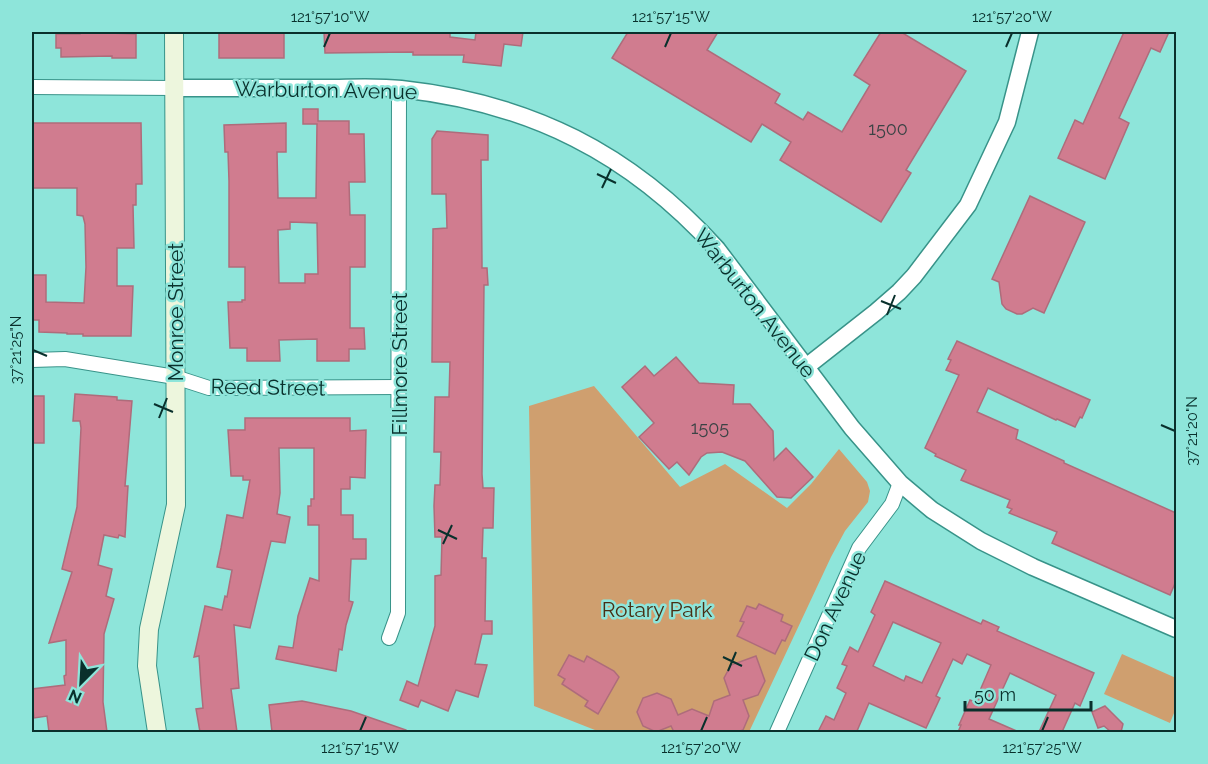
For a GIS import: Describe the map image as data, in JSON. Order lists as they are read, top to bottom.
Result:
{
  "streets": {
    "main road": ["Monroe Street"],
    "street": [
      "Warburton Avenue",
      "Fillmore Street",
      "Reed Street",
      "Don Avenue"
    ]
  },
  "crossings": [
    ["Warburton Avenue", "Monroe Street"],
    ["Warburton Avenue", "Fillmore Street"],
    ["Warburton Avenue", "Don Avenue"],
    ["Monroe Street", "Reed Street"],
    ["Fillmore Street", "Reed Street"]
  ],
  "parks": ["Rotary Park"],
  "house_numbers": ["1500", "1505"],
  "scale_bar": "50 m",
  "north": "bottom left",
  "coordinates": [
    "121°57'10\"W",
    "121°57'15\"W",
    "121°57'20\"W",
    "37°21'25\"N",
    "37°21'20\"N",
    "121°57'25\"W"
  ]
}
